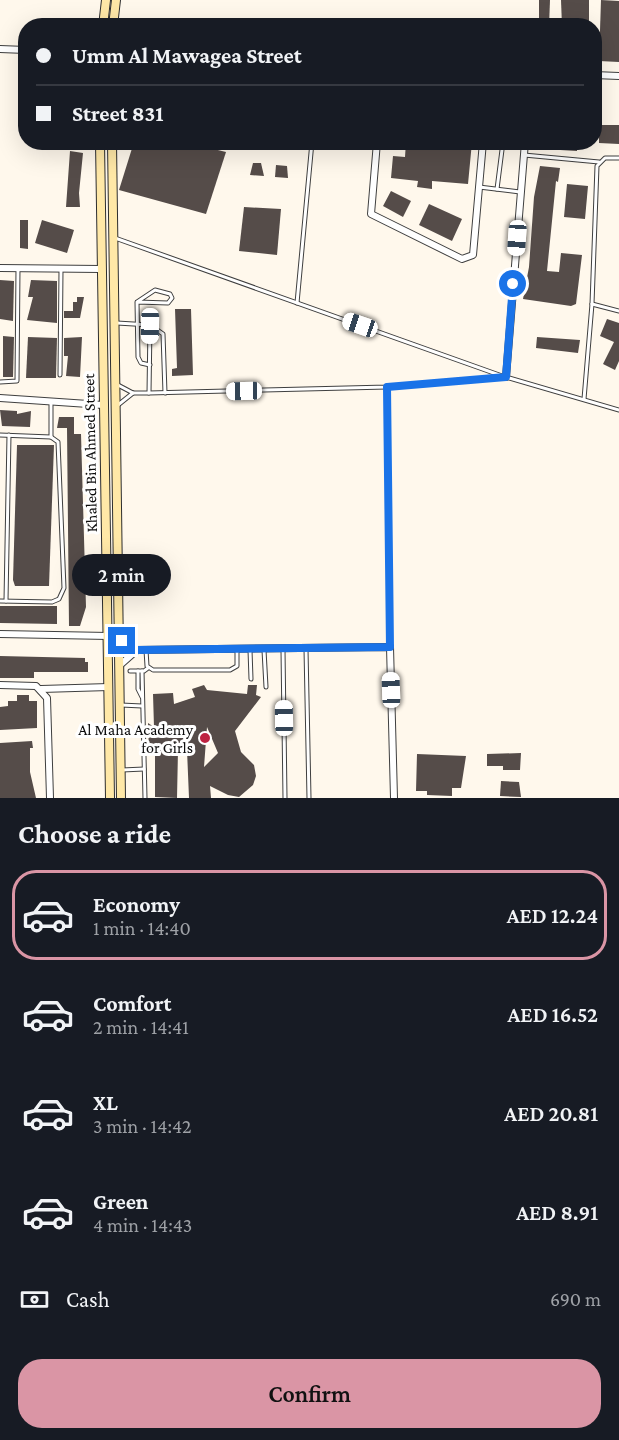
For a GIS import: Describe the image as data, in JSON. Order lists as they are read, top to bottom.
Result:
{
  "streets": {
    "main road": ["Khaled Bin Ahmed Street"]
  },
  "places": ["Al Maha Academy for Girls"],
  "page": {
    "banner": ["Umm Al Mawagea Street", "Street 831"],
    "bubble": "2 min",
    "heading": "Choose a ride",
    "list": [
      {
        "name": "Economy",
        "note": "1 min · 14:40",
        "value": "AED 12.24"
      },
      {
        "name": "Comfort",
        "note": "2 min · 14:41",
        "value": "AED 16.52"
      },
      {
        "name": "XL",
        "note": "3 min · 14:42",
        "value": "AED 20.81"
      },
      {
        "name": "Green",
        "note": "4 min · 14:43",
        "value": "AED 8.91"
      }
    ],
    "pay": ["Cash", "690 m"],
    "buttons": "Confirm"
  }
}
